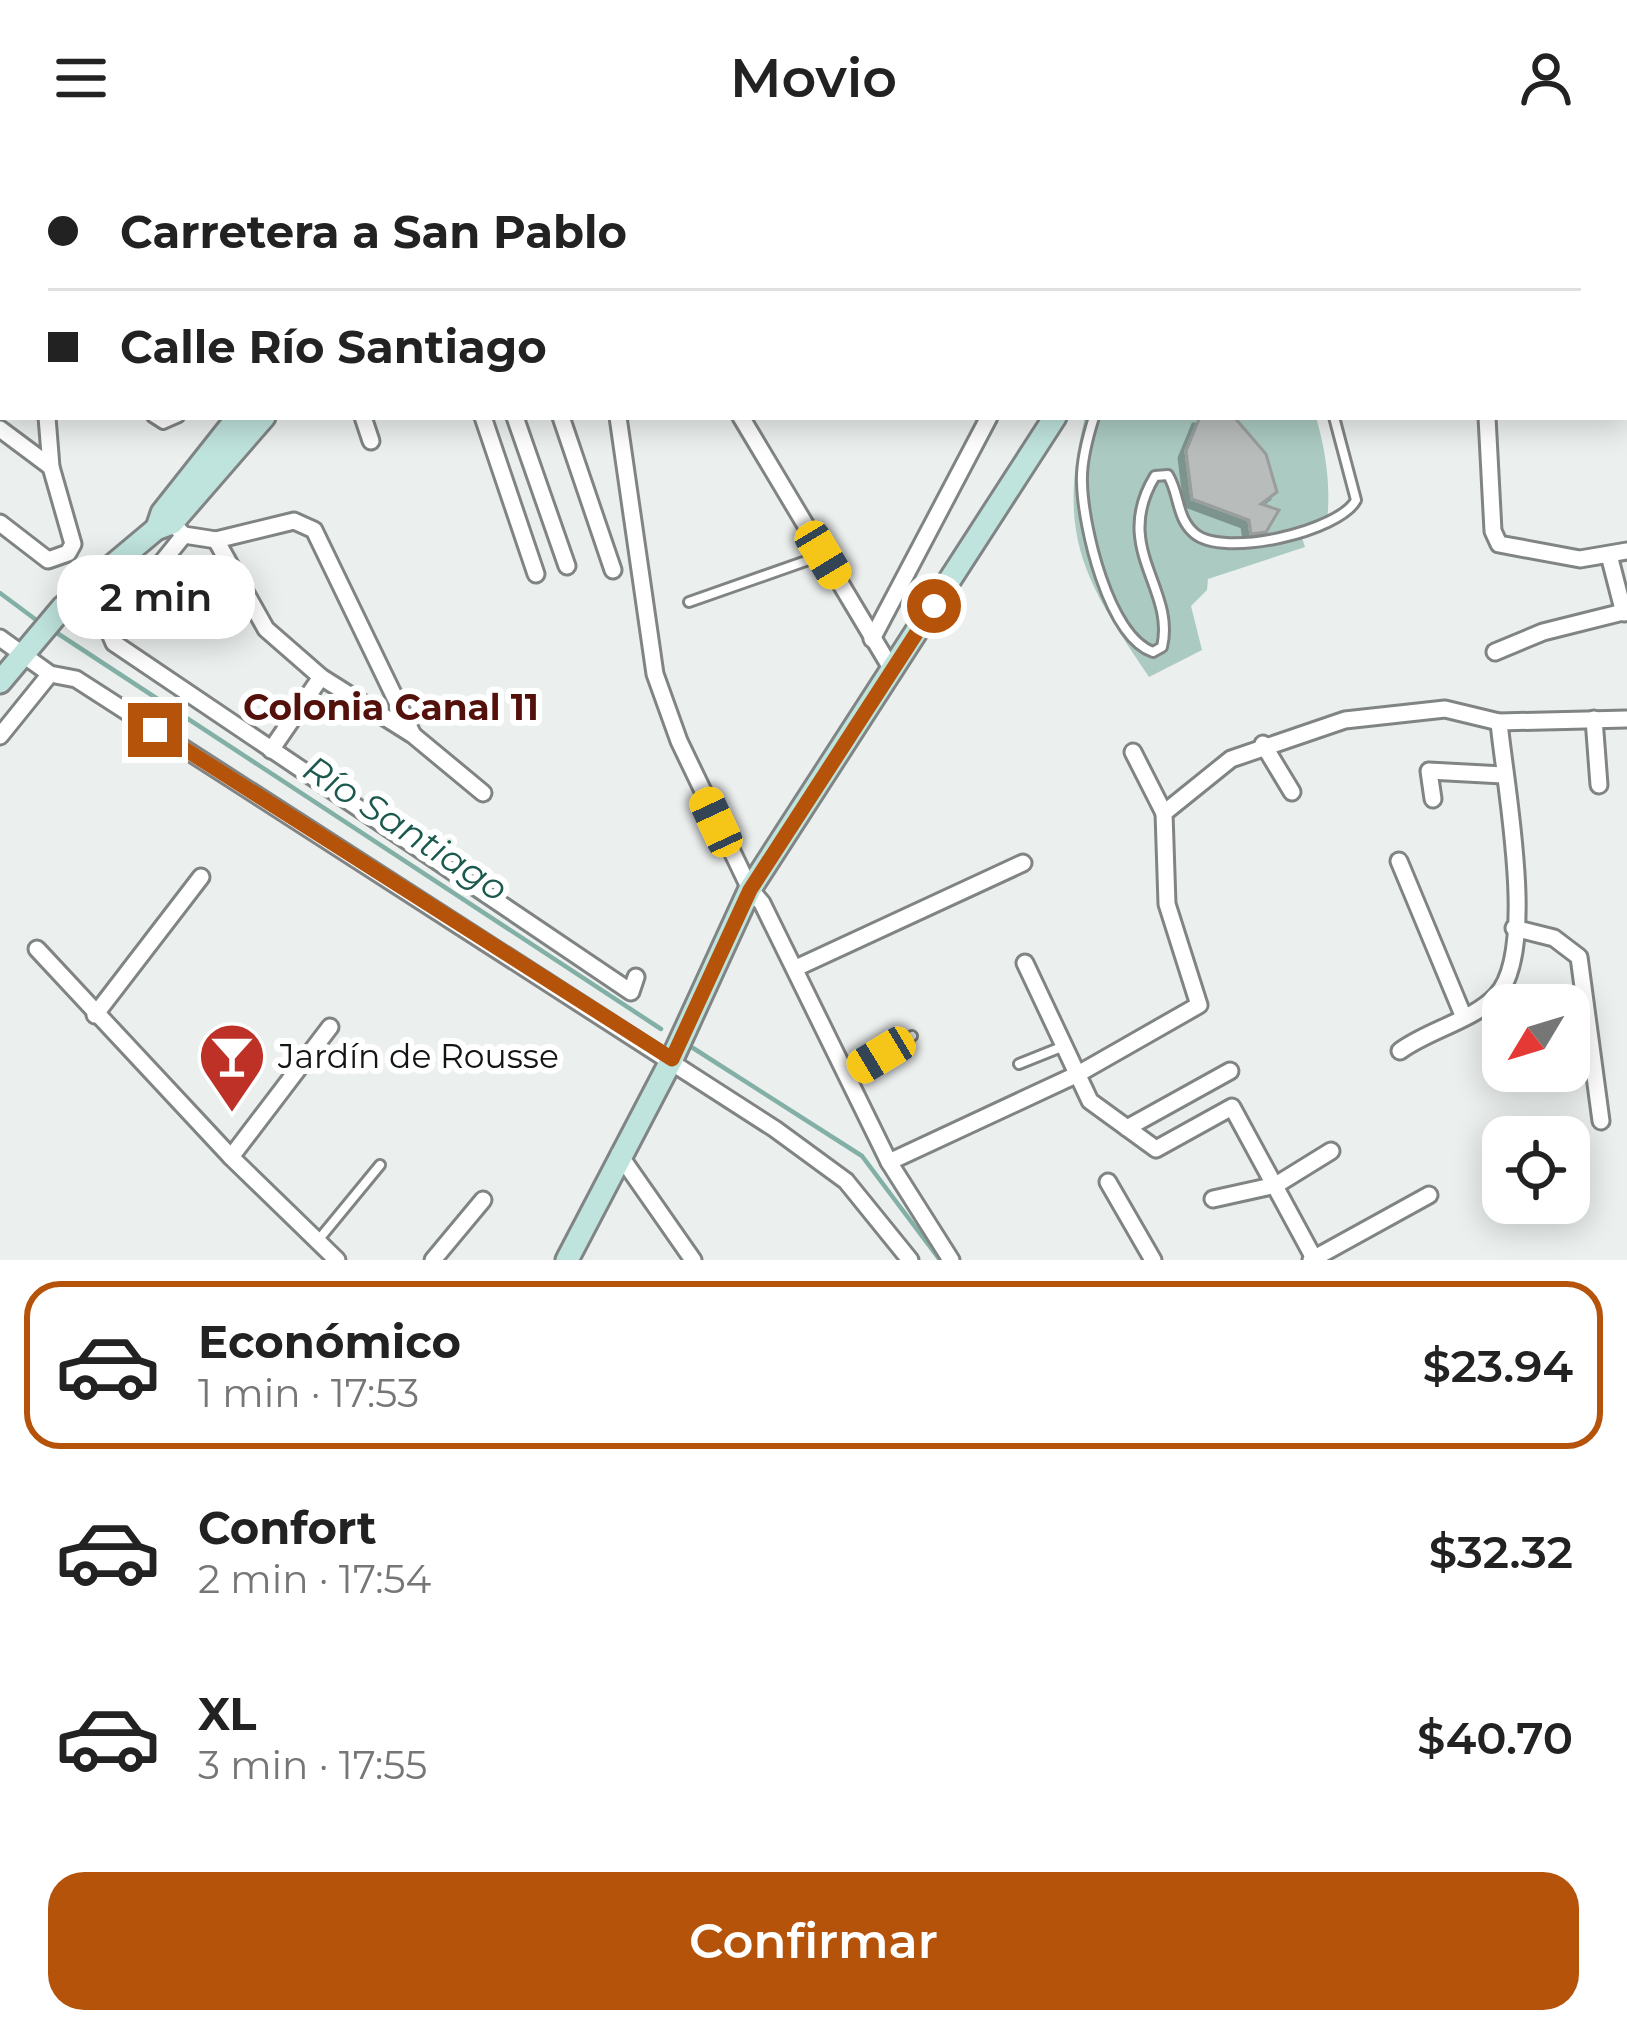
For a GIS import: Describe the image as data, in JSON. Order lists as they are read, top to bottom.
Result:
{
  "districts": ["Colonia Canal 11"],
  "water": ["Río Santiago"],
  "places": {
    "bar": ["Jardín de Rousse"]
  },
  "north": "bottom left",
  "page": {
    "header": "Movio",
    "banner": ["Carretera a San Pablo", "Calle Río Santiago"],
    "bubble": "2 min",
    "list": [
      {
        "name": "Económico",
        "note": "1 min · 17:53",
        "value": "$23.94"
      },
      {
        "name": "Confort",
        "note": "2 min · 17:54",
        "value": "$32.32"
      },
      {
        "name": "XL",
        "note": "3 min · 17:55",
        "value": "$40.70"
      }
    ],
    "buttons": "Confirmar"
  }
}
